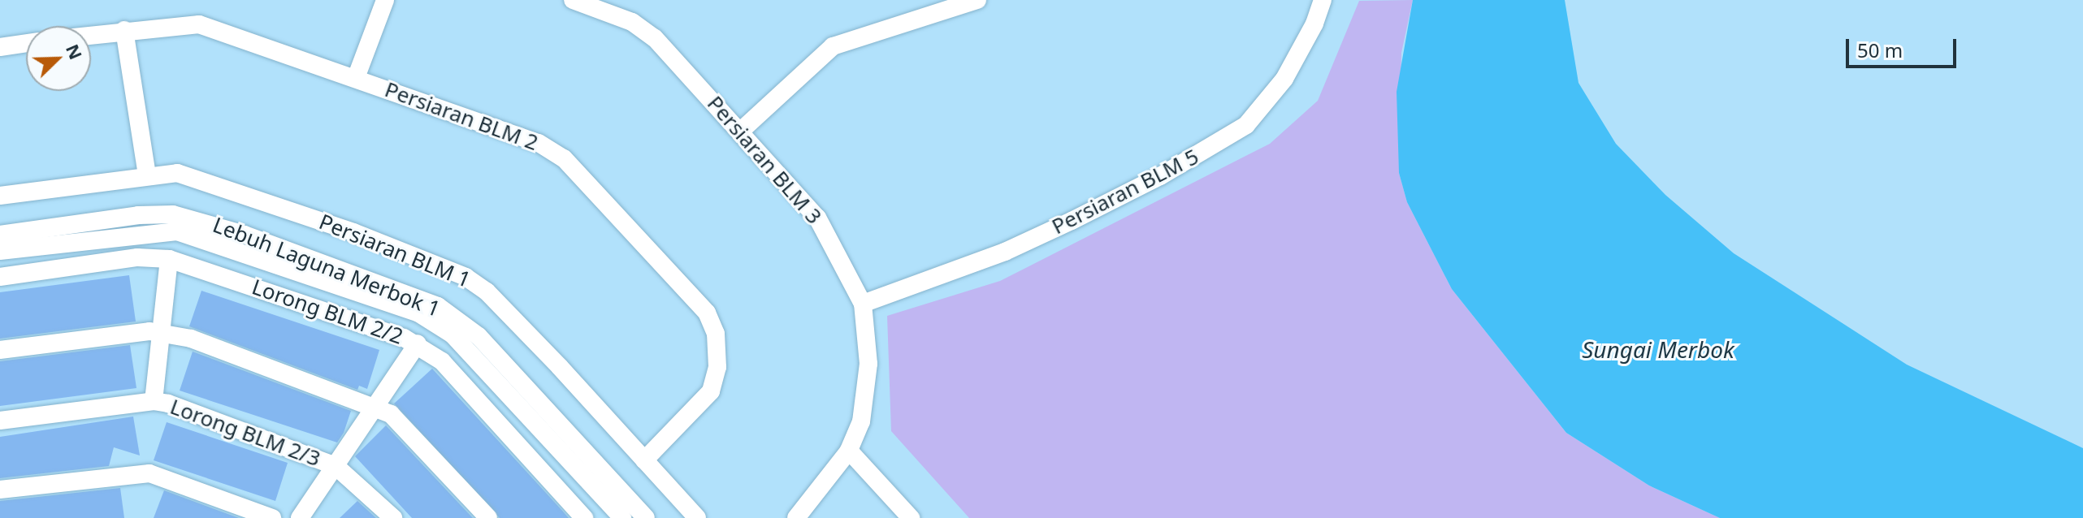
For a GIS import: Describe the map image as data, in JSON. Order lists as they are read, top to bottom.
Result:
{
  "streets": {
    "street": [
      "Persiaran BLM 2",
      "Persiaran BLM 3",
      "Persiaran BLM 5",
      "Persiaran BLM 1",
      "Lebuh Laguna Merbok 1",
      "Lorong BLM 2/2",
      "Lorong BLM 2/3"
    ]
  },
  "crossings": [
    ["Persiaran BLM 2", "Persiaran BLM 1"],
    ["Persiaran BLM 3", "Persiaran BLM 5"]
  ],
  "water": ["Sungai Merbok"],
  "scale_bar": "50 m",
  "north": "top right"
}
